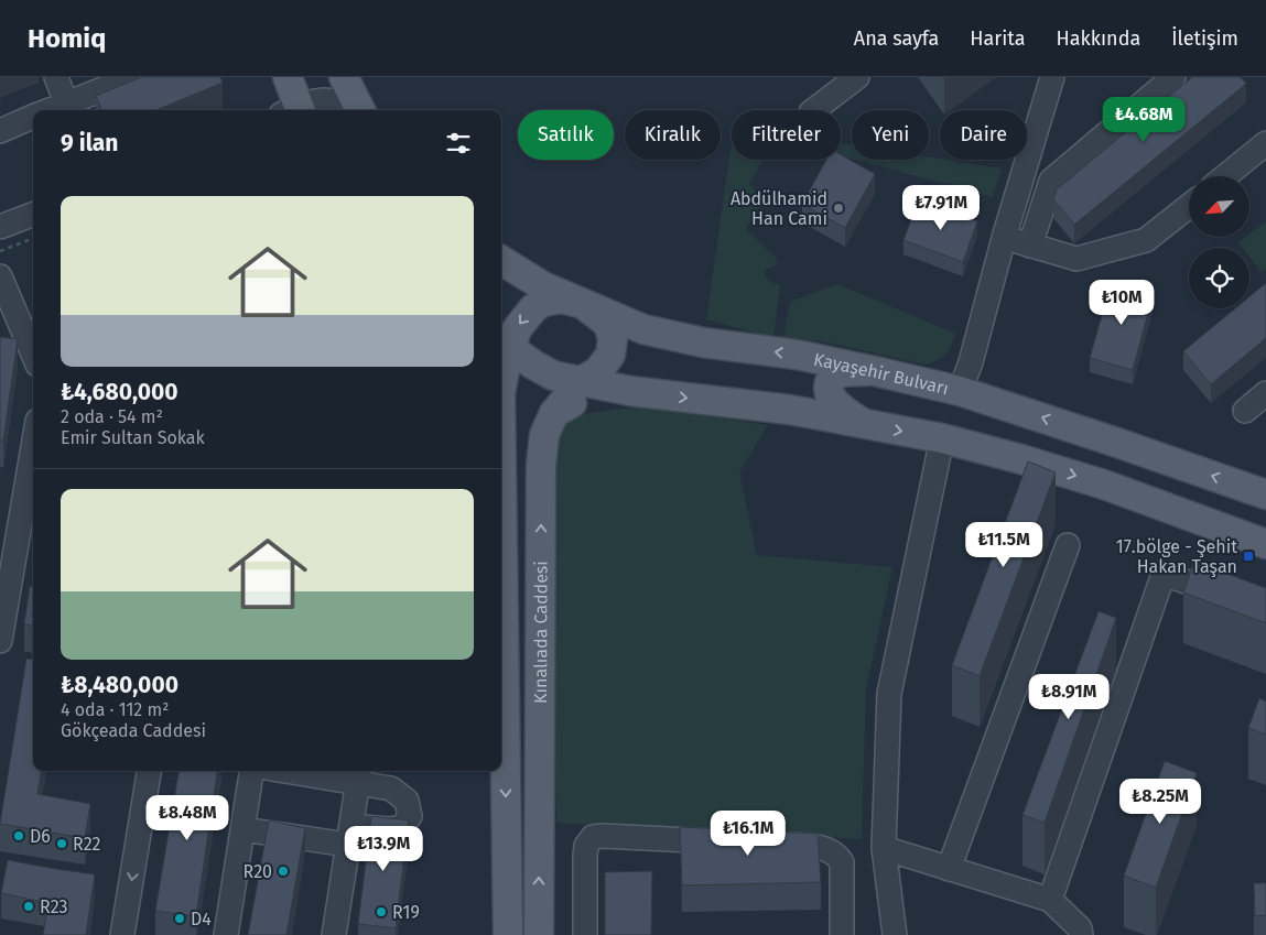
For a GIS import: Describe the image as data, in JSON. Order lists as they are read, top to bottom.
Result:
{
  "streets": {
    "main road": ["Kayaşehir Bulvarı", "Kınalıada Caddesi"]
  },
  "crossings": [
    ["Kayaşehir Bulvarı", "Kınalıada Caddesi"]
  ],
  "places": {
    "other": [
      "Abdülhamid Han Cami",
      "D6",
      "R22",
      "R20",
      "R23",
      "R19",
      "D4"
    ],
    "transit": ["17.bölge - Şehit Hakan Taşan"]
  },
  "north": "bottom left",
  "page": {
    "header": "Homiq",
    "nav": [
      "Ana sayfa",
      "Harita",
      "Hakkında",
      "İletişim"
    ],
    "price": [
      "₺4.68M",
      "₺7.91M",
      "₺10M",
      "₺11.5M",
      "₺8.91M",
      "₺8.25M",
      "₺8.48M",
      "₺16.1M",
      "₺13.9M"
    ],
    "chip": [
      "Satılık",
      "Kiralık",
      "Filtreler",
      "Yeni",
      "Daire"
    ],
    "heading": "9 ilan",
    "list": [
      {
        "name": "₺4,680,000",
        "note": "2 oda · 54 m² · Emir Sultan Sokak"
      },
      {
        "name": "₺8,480,000",
        "note": "4 oda · 112 m² · Gökçeada Caddesi"
      }
    ]
  }
}
